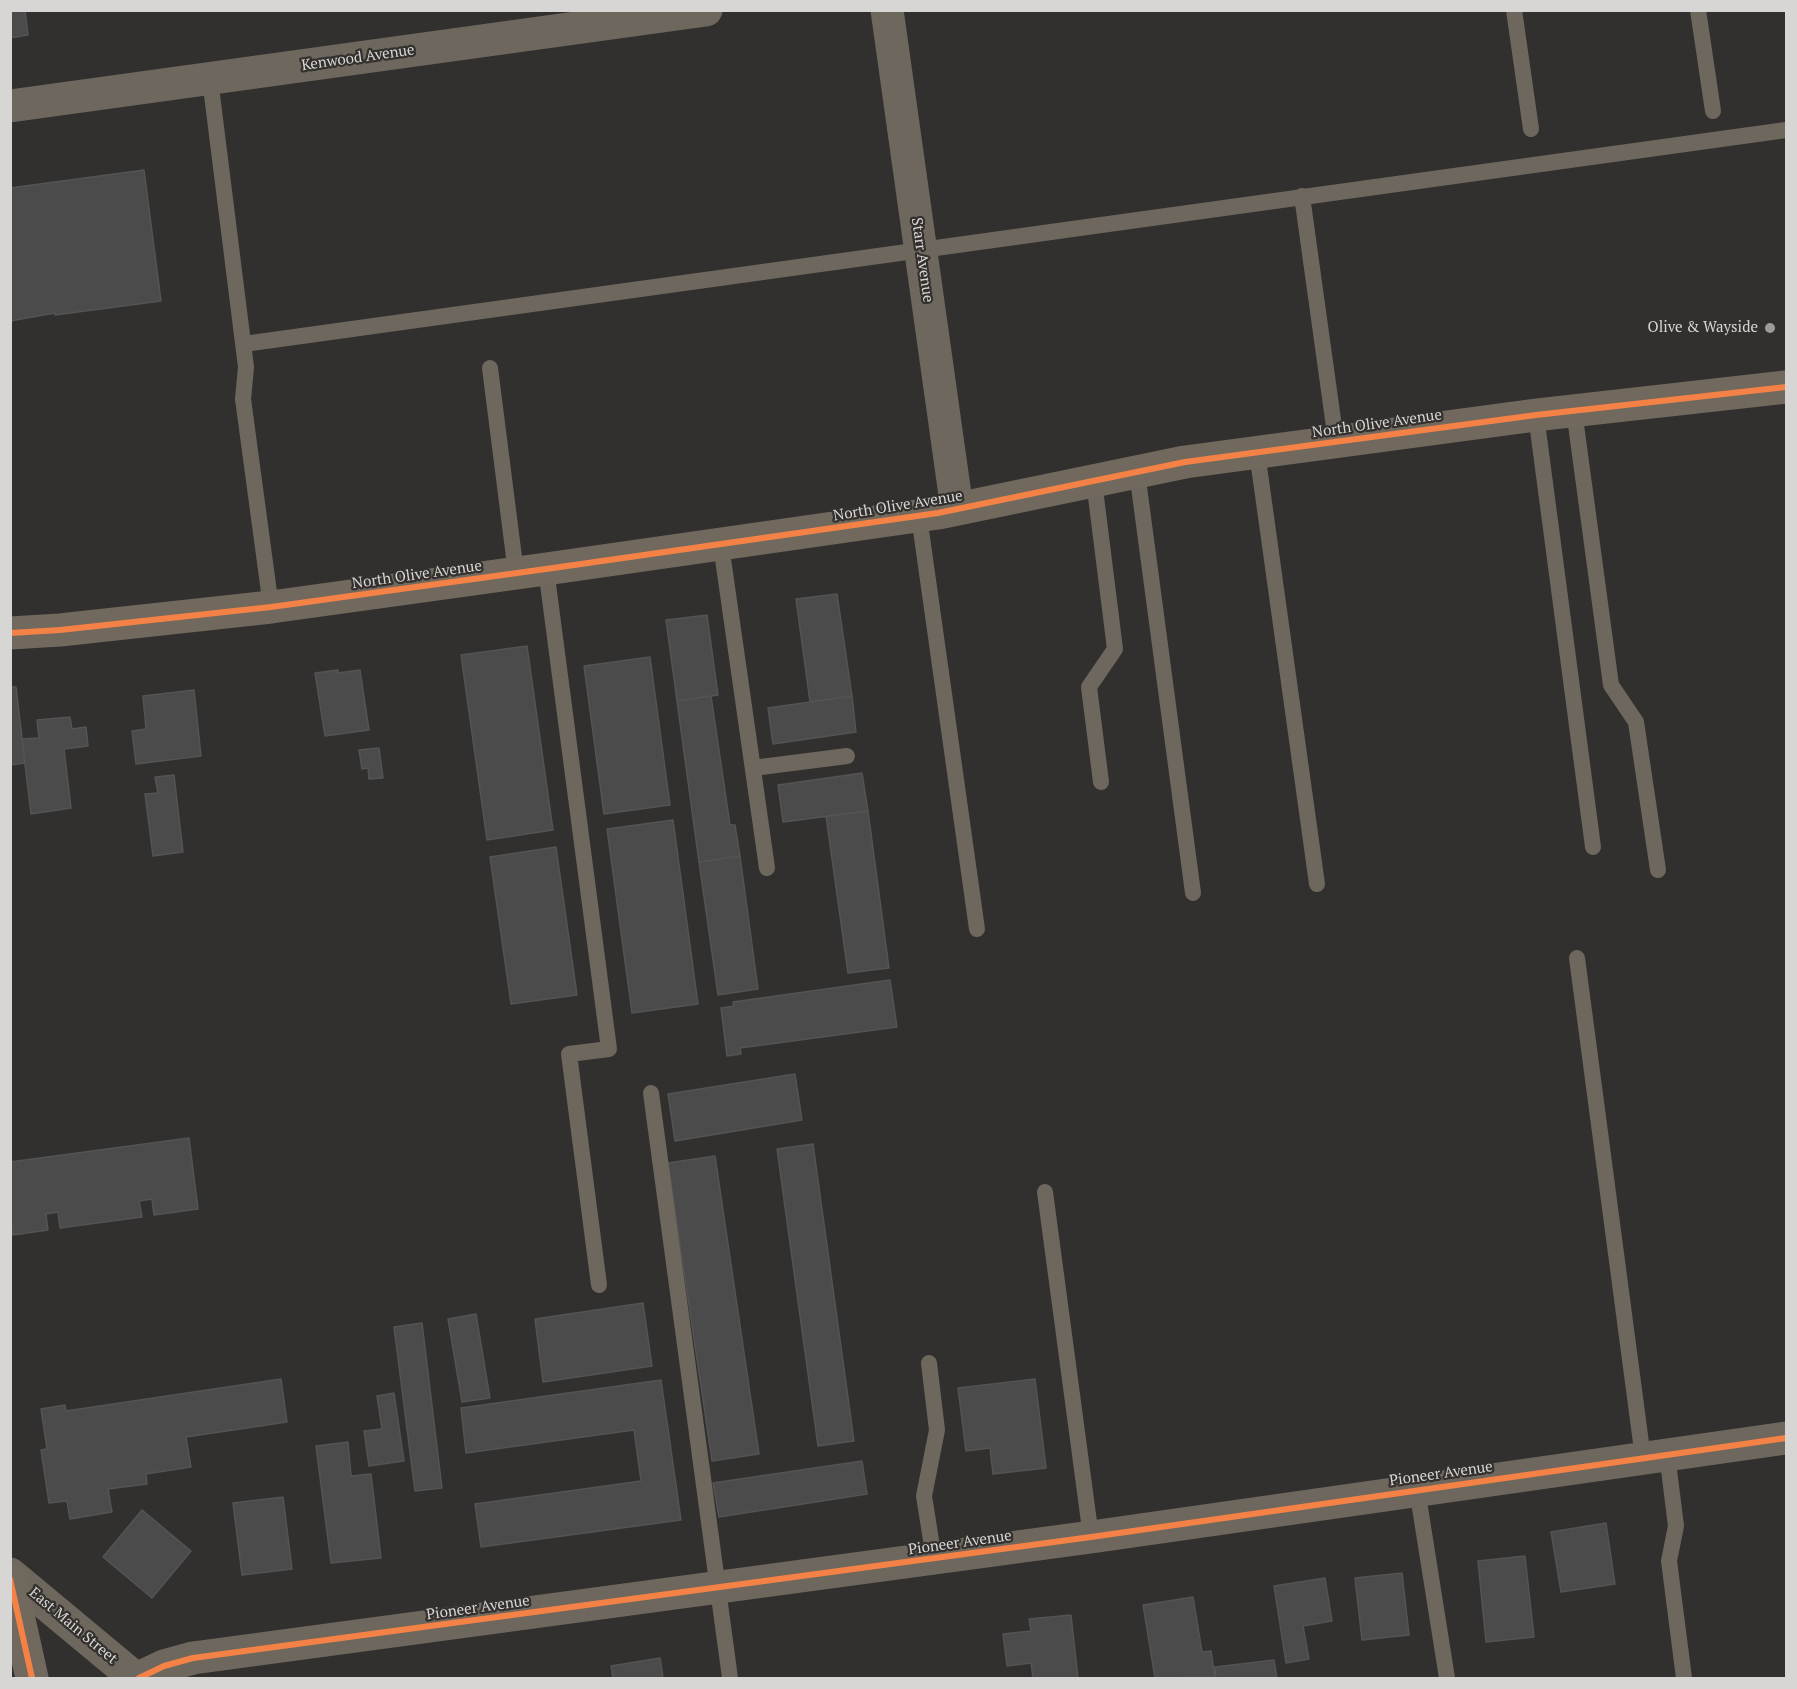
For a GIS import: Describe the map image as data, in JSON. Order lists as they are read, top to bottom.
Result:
{
  "streets": {
    "street": [
      "Kenwood Avenue",
      "Starr Avenue",
      "North Olive Avenue",
      "Pioneer Avenue",
      "East Main Street"
    ]
  },
  "crossings": [
    ["Starr Avenue", "North Olive Avenue"],
    ["Pioneer Avenue", "East Main Street"]
  ],
  "places": ["Olive & Wayside"]
}
